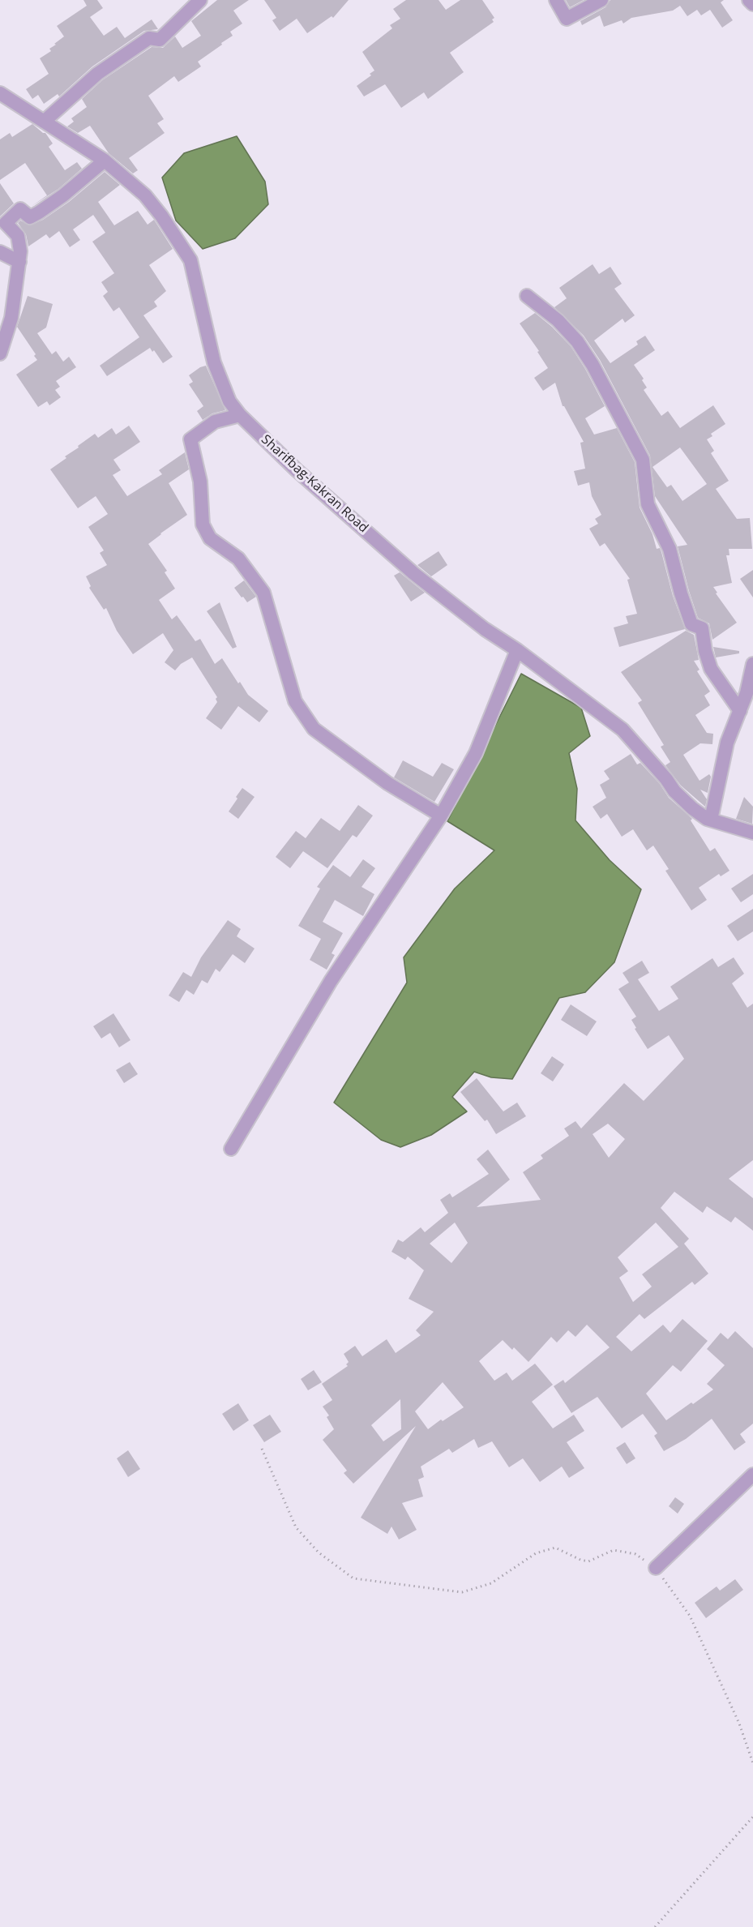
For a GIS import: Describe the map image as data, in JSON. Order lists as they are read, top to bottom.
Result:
{
  "streets": {
    "street": ["Sharifbag-Kakran Road"]
  }
}
